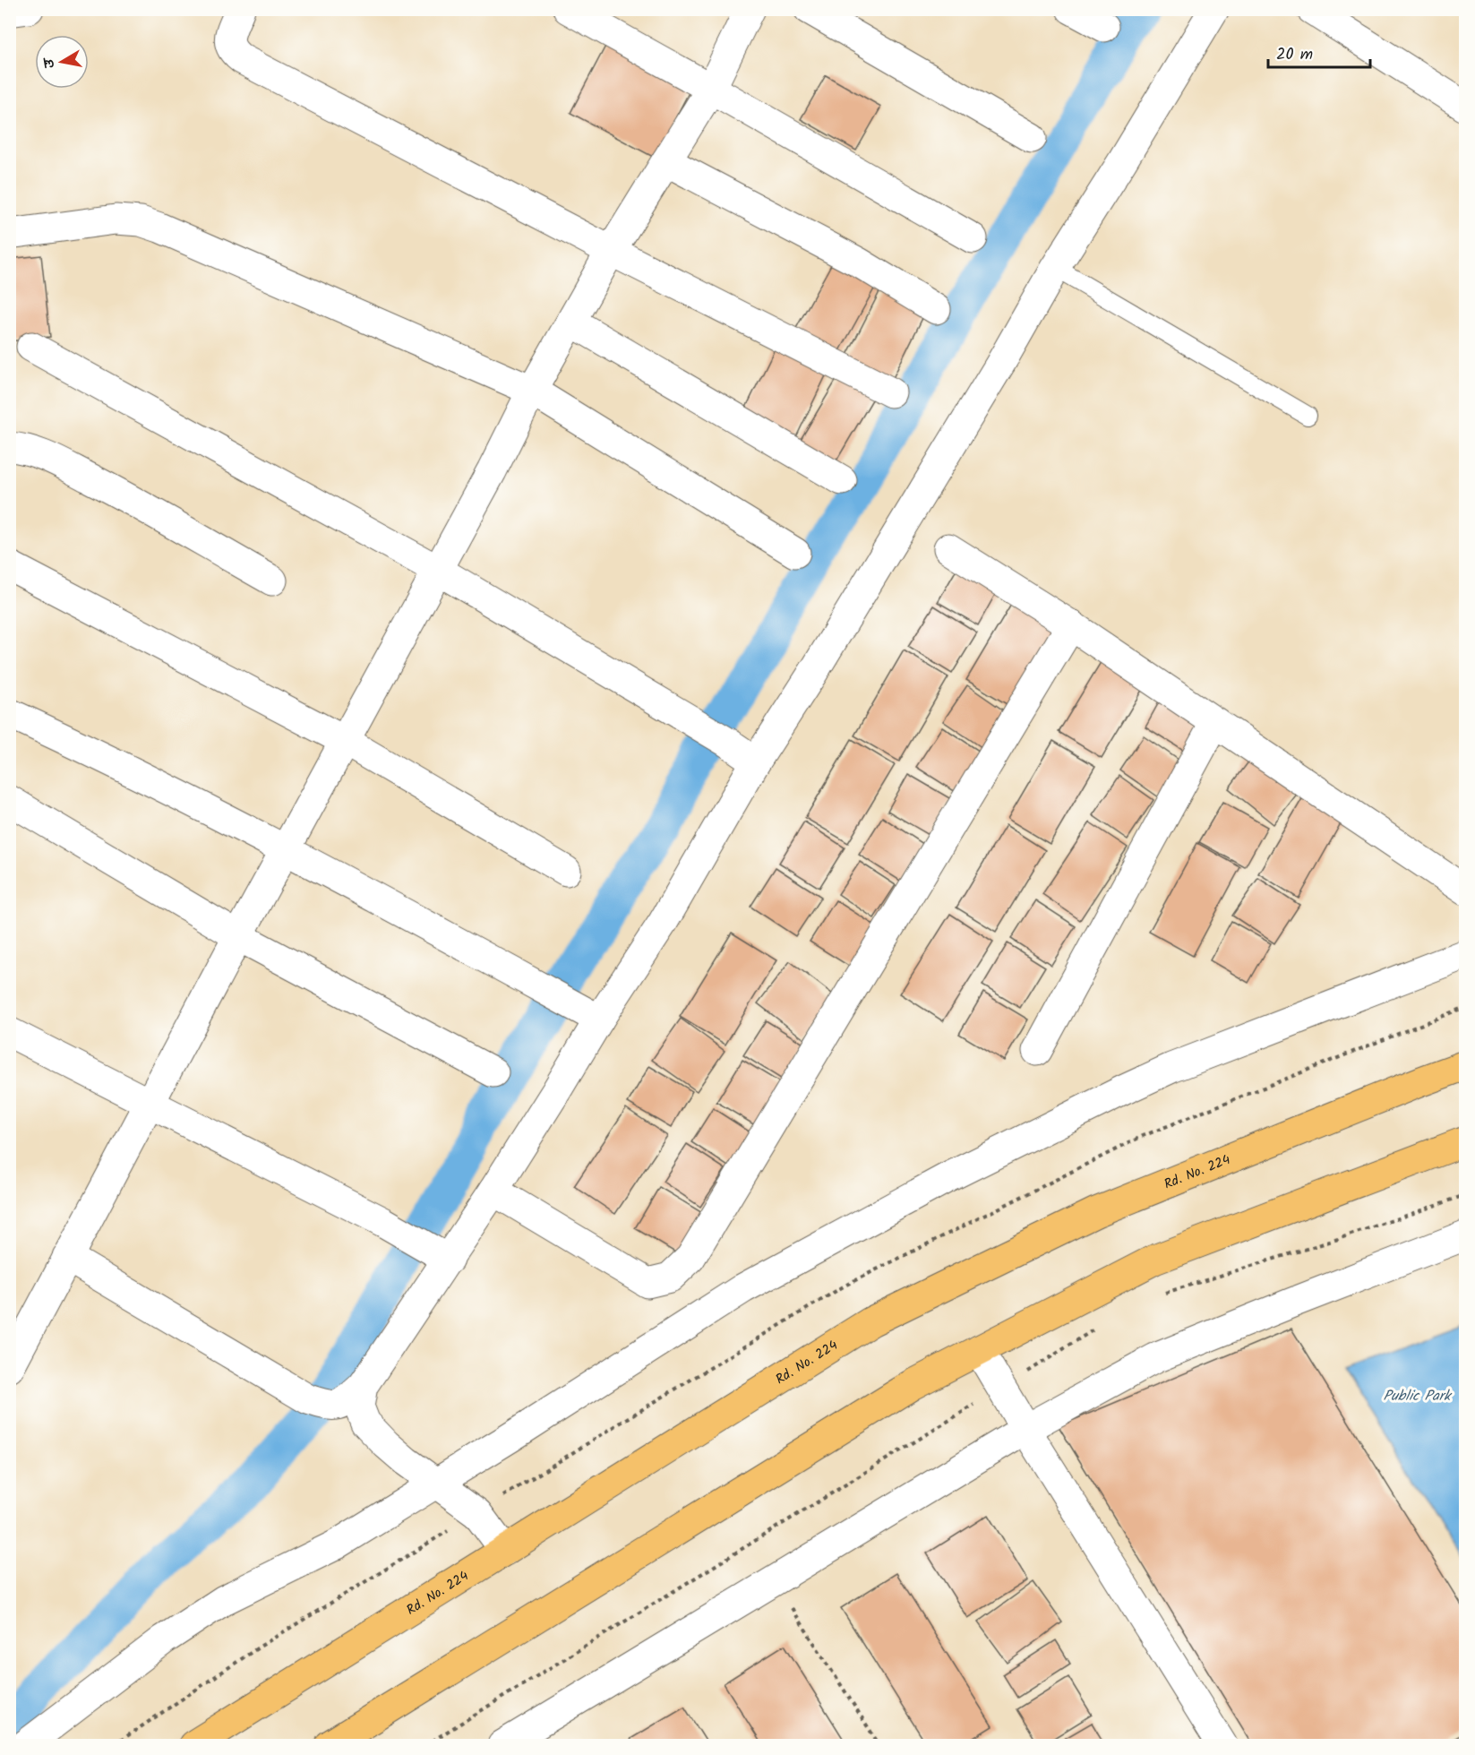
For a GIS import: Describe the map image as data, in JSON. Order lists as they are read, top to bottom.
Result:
{
  "streets": {
    "main road": ["Rd. No. 224"]
  },
  "water": ["Public Park"],
  "scale_bar": "20 m",
  "north": "left"
}
